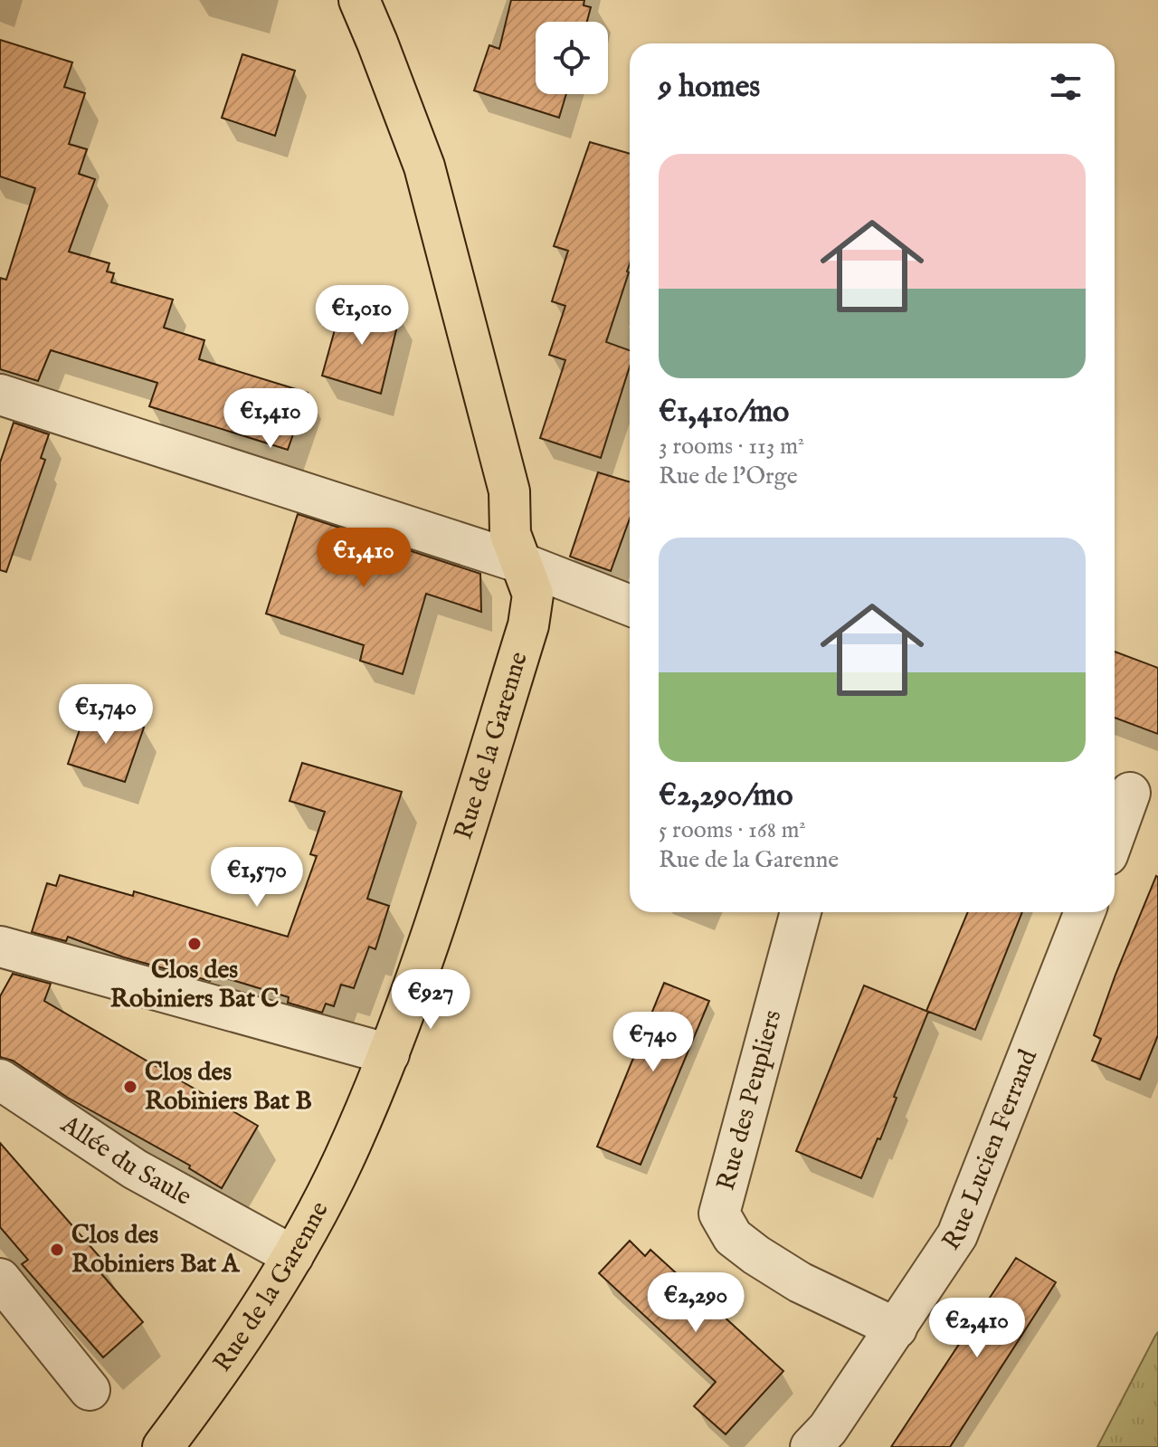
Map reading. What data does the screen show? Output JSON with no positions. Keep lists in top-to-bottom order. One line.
{"streets":{"main road":["Rue de la Garenne"],"street":["Rue des Peupliers","Rue Lucien Ferrand","Allée du Saule"]},"crossings":[["Rue de la Garenne","Allée du Saule"],["Rue des Peupliers","Rue Lucien Ferrand"]],"places":["Clos des Robiniers Bat C","Clos des Robiniers Bat B","Clos des Robiniers Bat A"],"page":{"heading":"9 homes","list":[{"name":"€1,410/mo","note":"3 rooms · 113 m² · Rue de l'Orge"},{"name":"€2,290/mo","note":"5 rooms · 168 m² · Rue de la Garenne"}],"price":["€1,010","€1,410","€1,410","€1,740","€1,570","€927","€740","€2,290","€2,410"]}}
